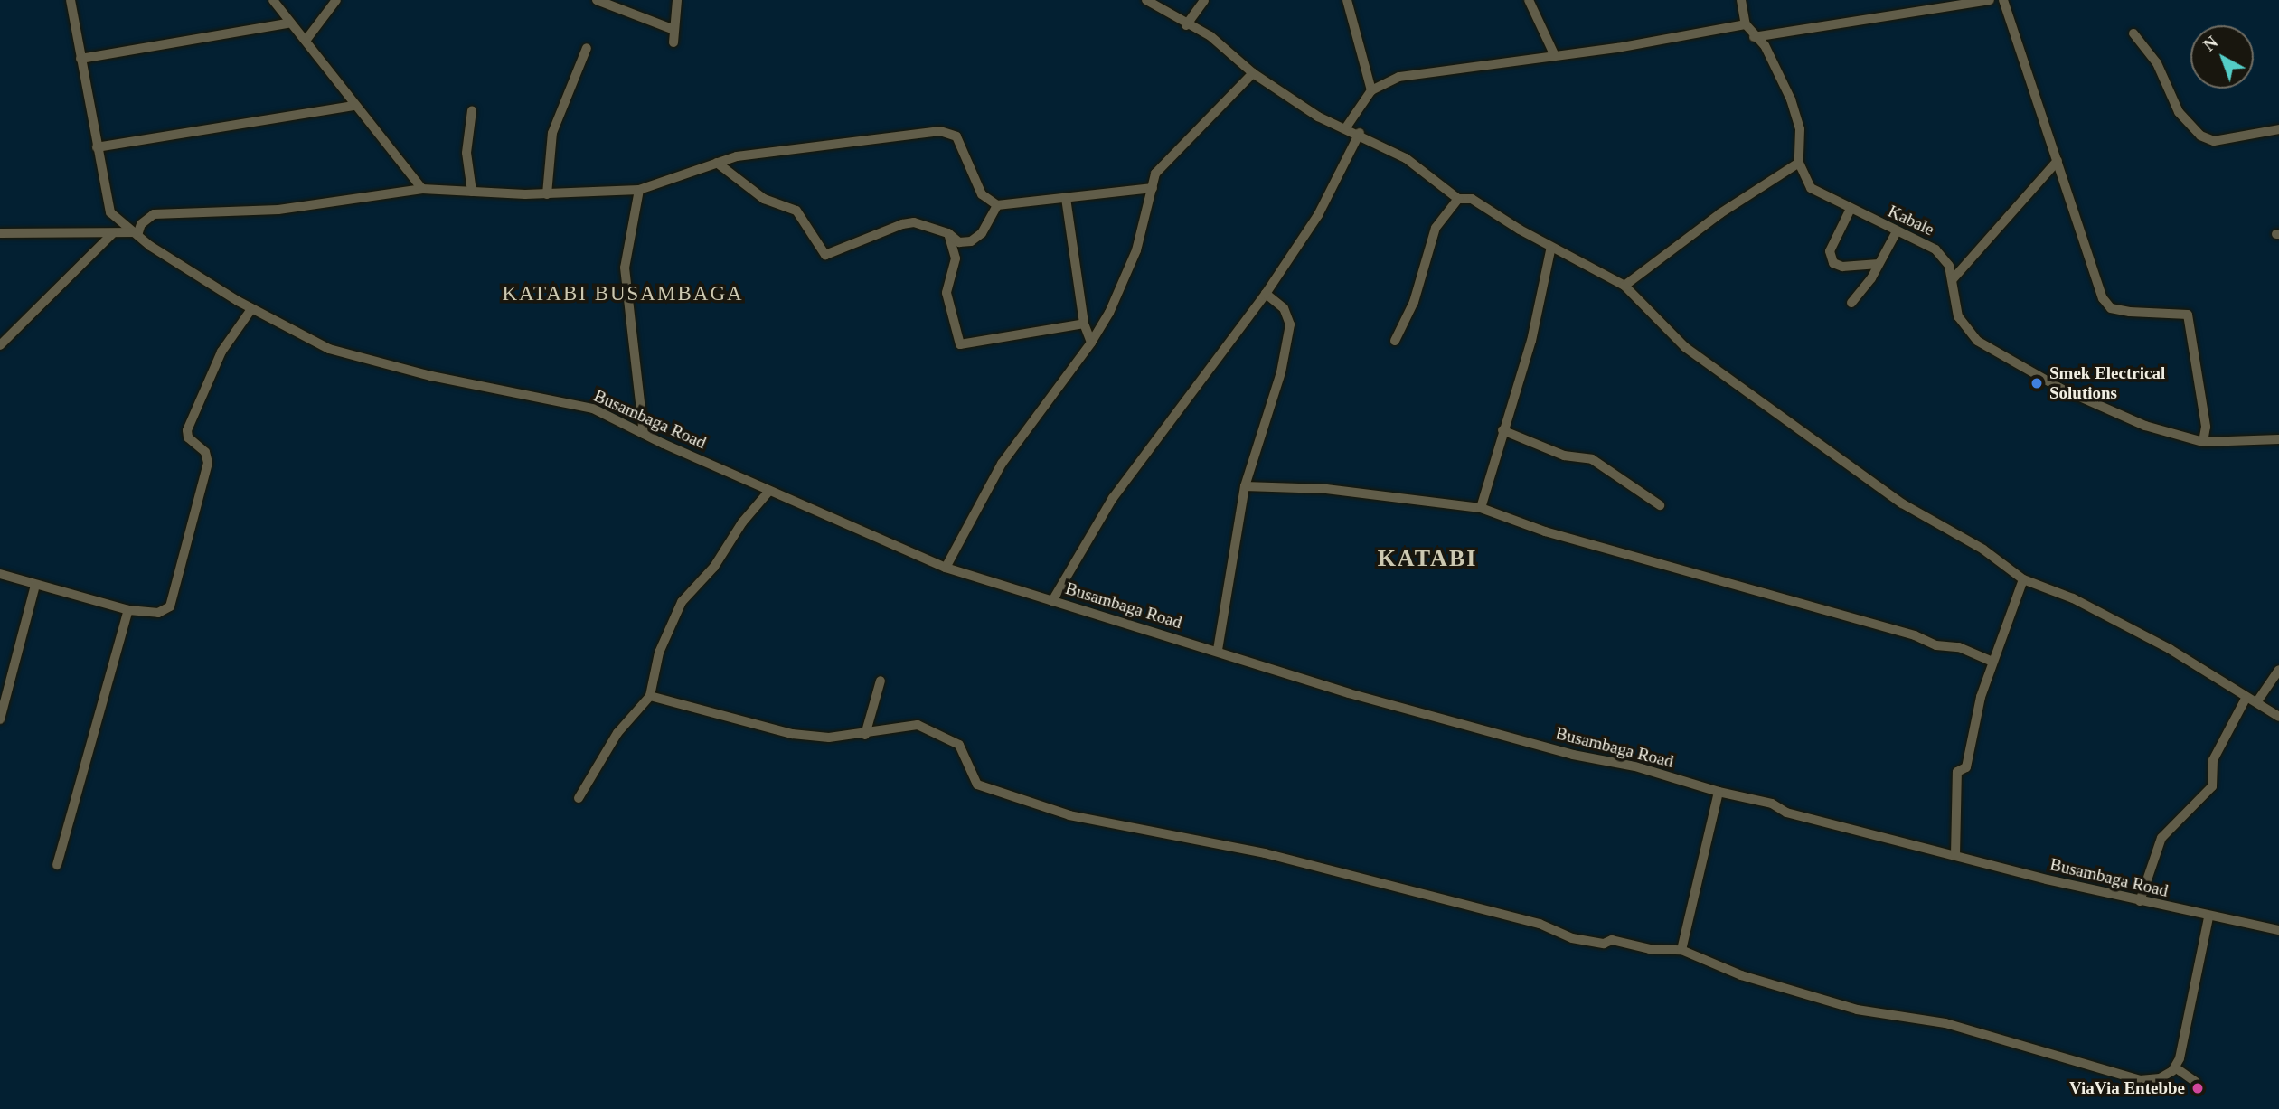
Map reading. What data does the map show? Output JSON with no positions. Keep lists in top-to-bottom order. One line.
{"streets":{"street":["Kabale","Busambaga Road"]},"districts":["KATABI BUSAMBAGA","KATABI"],"places":["Smek Electrical Solutions","ViaVia Entebbe"],"north":"top left"}
